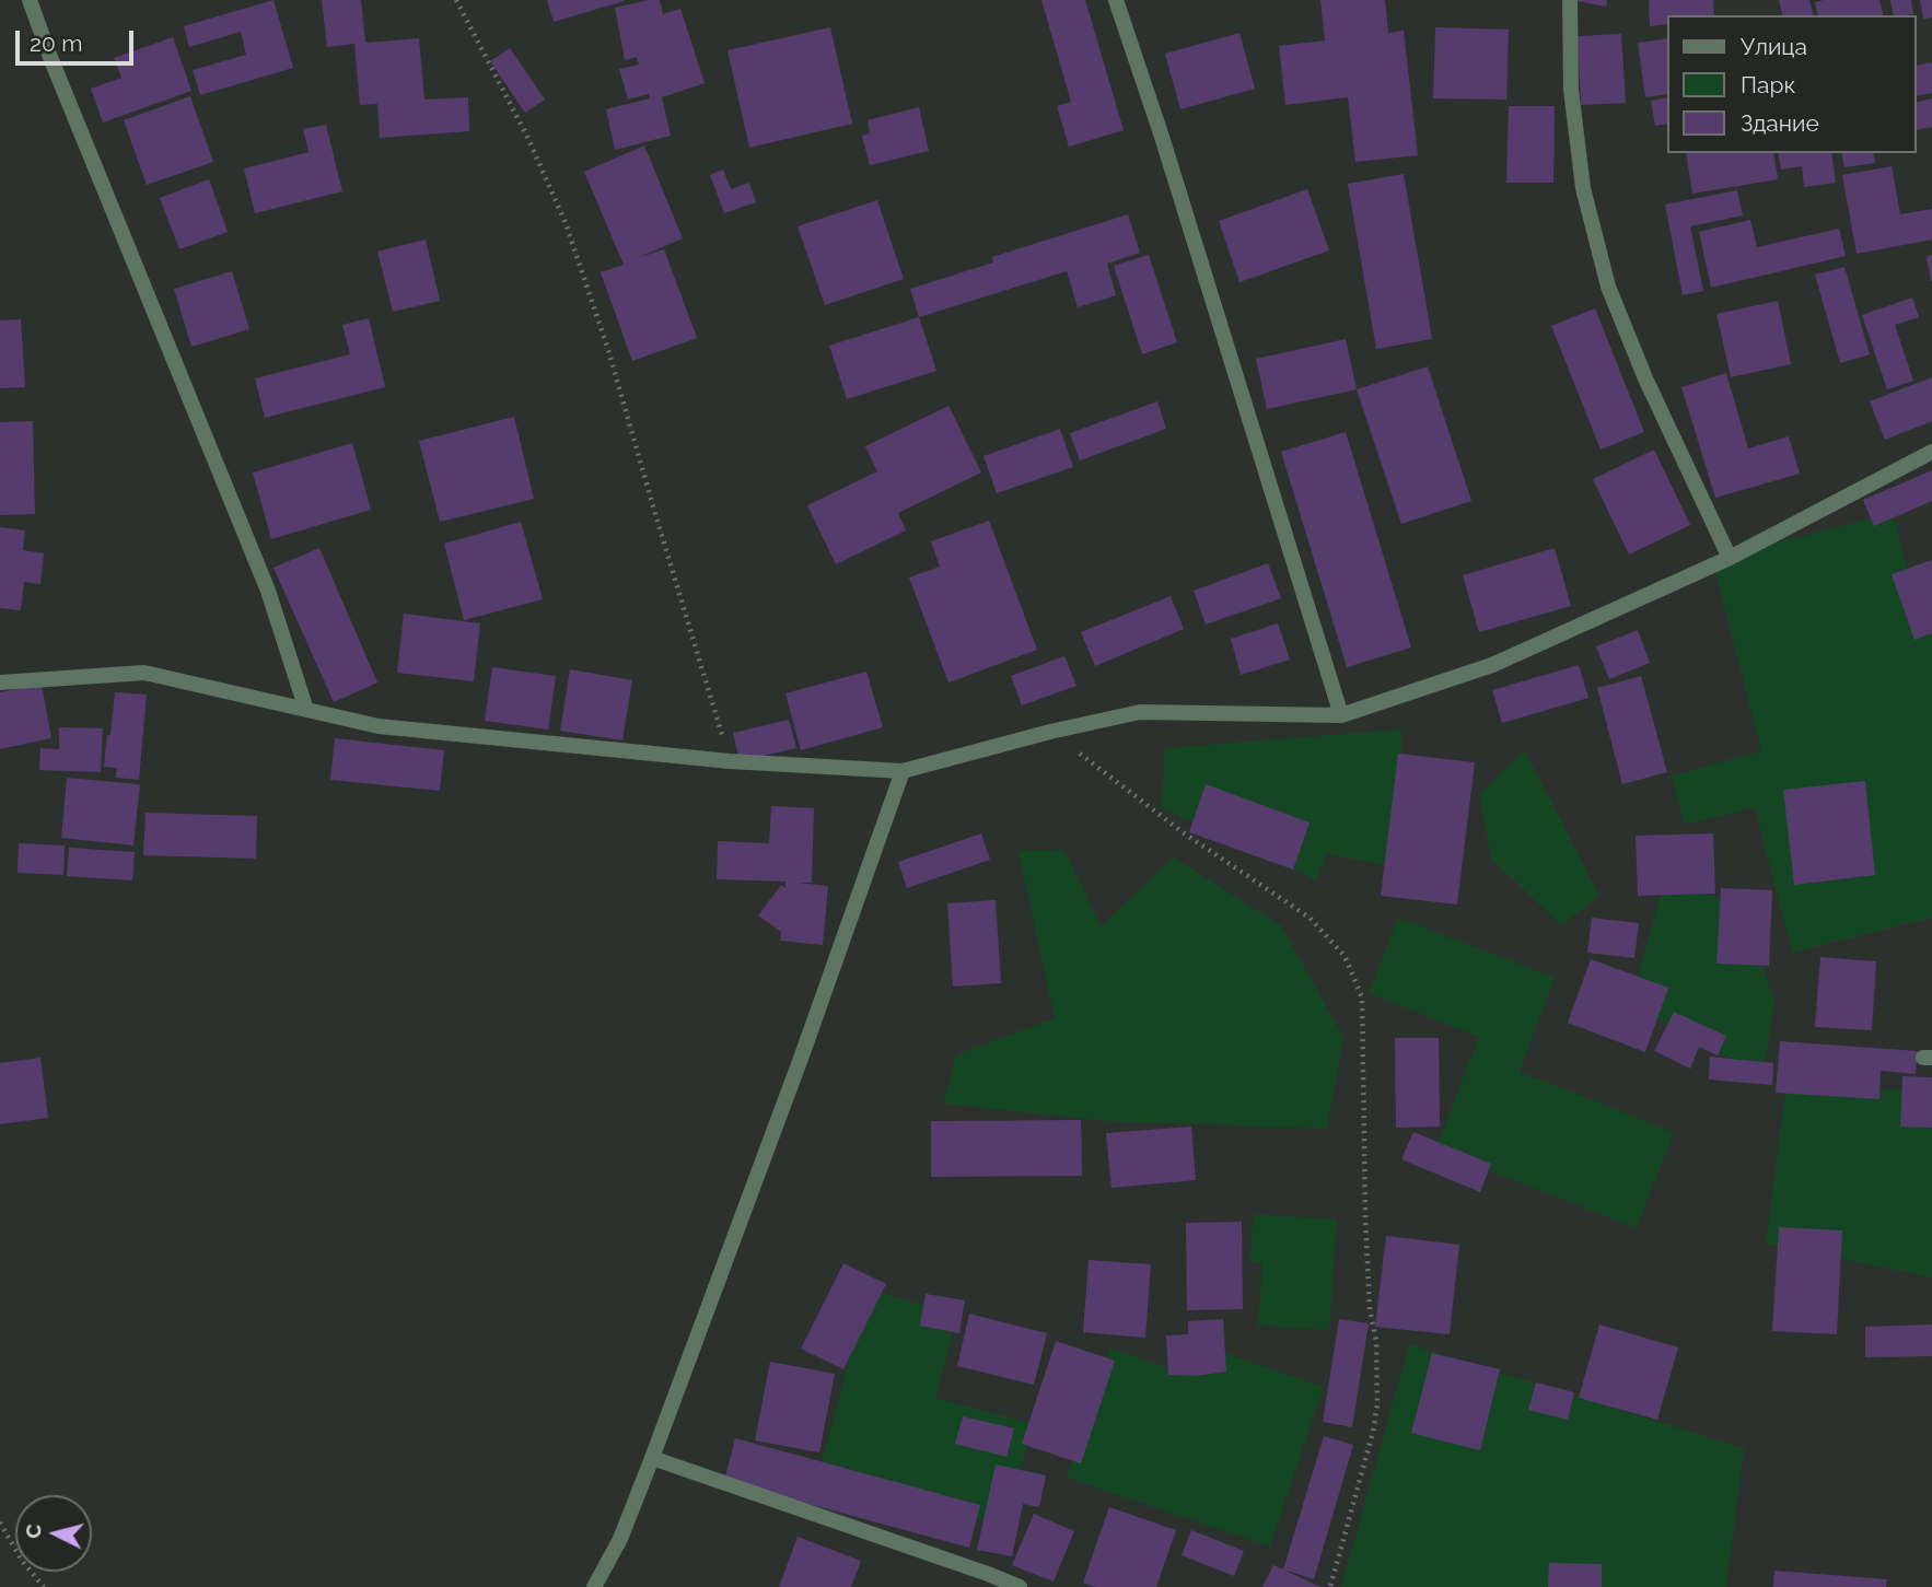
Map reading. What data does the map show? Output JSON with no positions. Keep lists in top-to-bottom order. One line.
{"legend":["Улица","Парк","Здание"],"scale_bar":"20 m","north":"left"}
